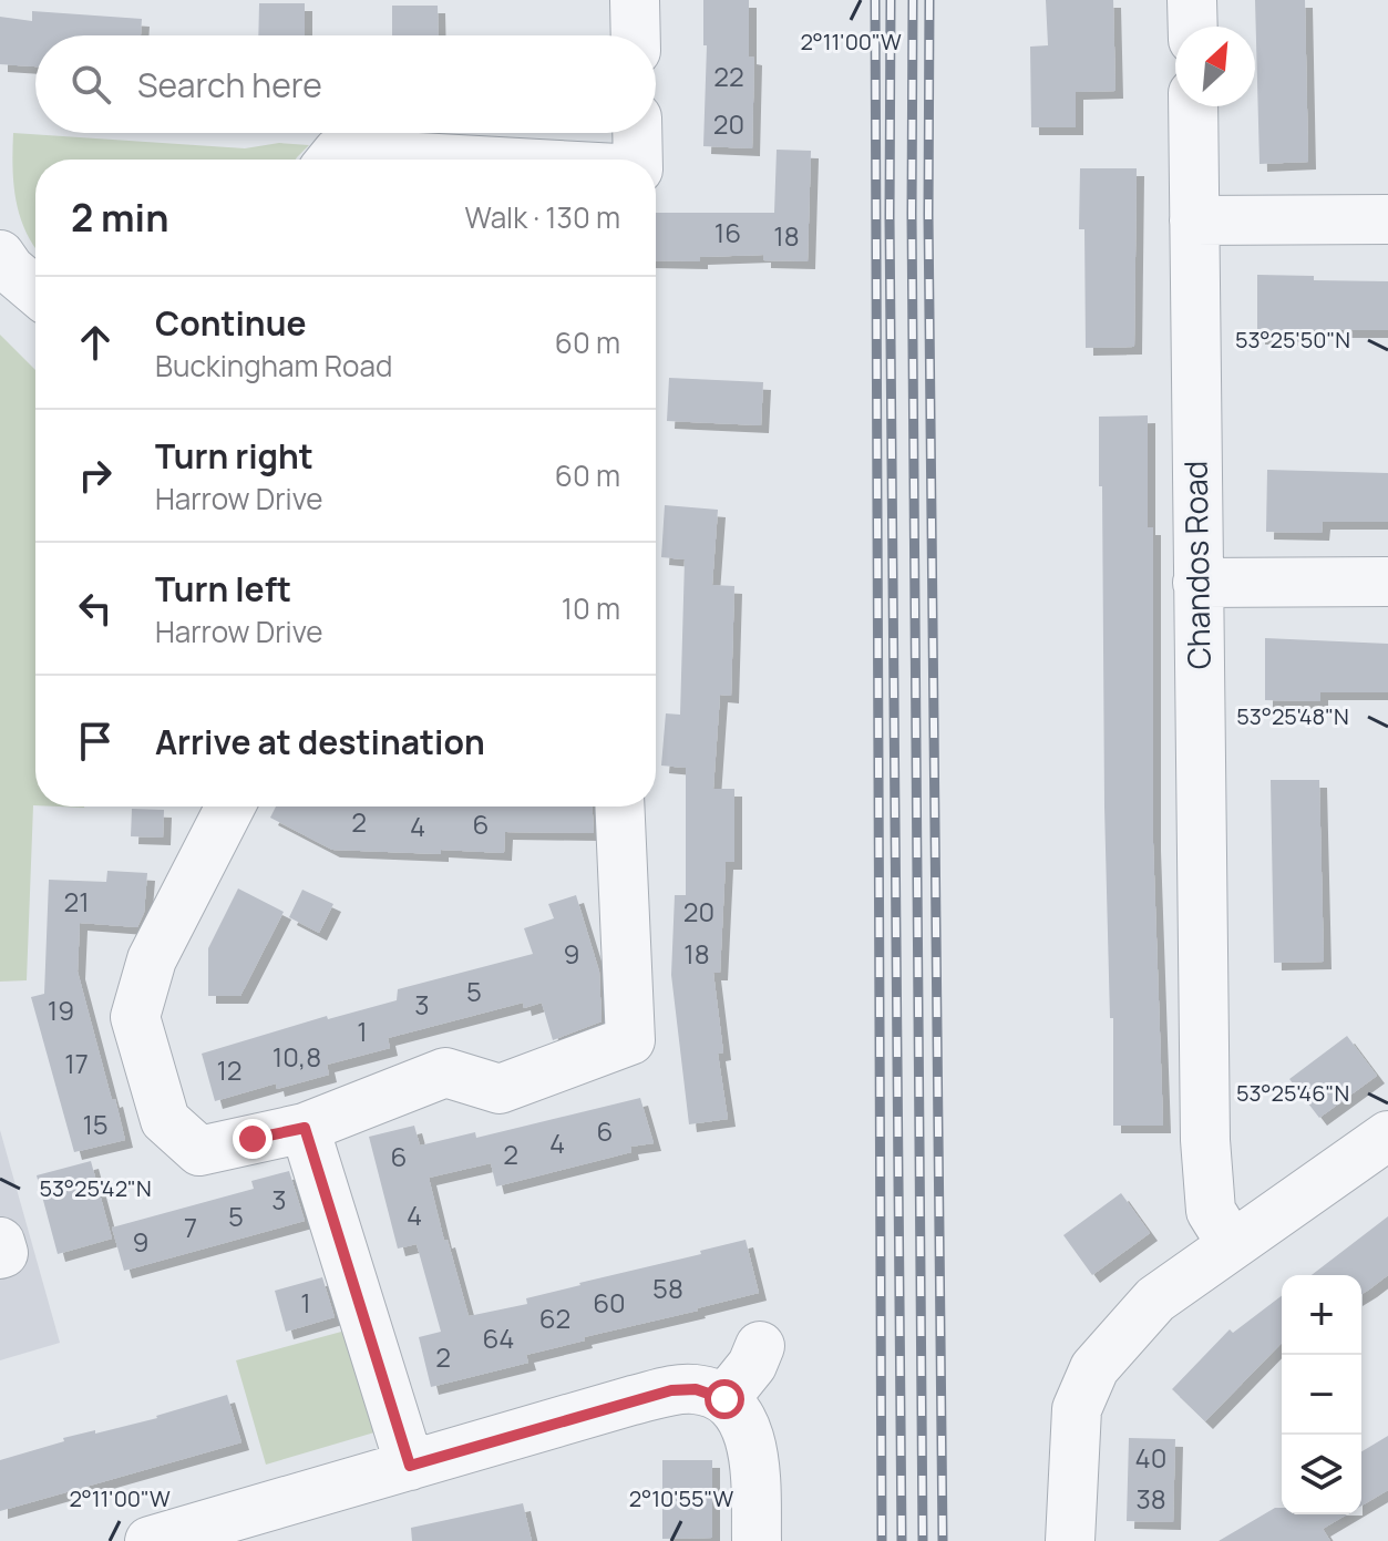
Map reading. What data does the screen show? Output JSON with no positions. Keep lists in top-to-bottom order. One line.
{"streets":{"street":["Chandos Road"]},"house_numbers":["22","20","16","18","2","6","4","21","20","9","18","5","3","19","1","10,8","17","12","15","6","4","2","6","3","4","5","7","9","58","1","60","62","64","2","40","38"],"north":"top right","page":{"search":"Search here","heading":["2 min","Walk · 130 m"],"list":[["Continue","Buckingham Road","60 m"],["Turn right","Harrow Drive","60 m"],["Turn left","Harrow Drive","10 m"],"Arrive at destination"],"map_buttons":["+","−"]},"coordinates":["2°11'00\"W","53°25'50\"N","53°25'48\"N","53°25'46\"N","53°25'42\"N","2°10'55\"W"]}
